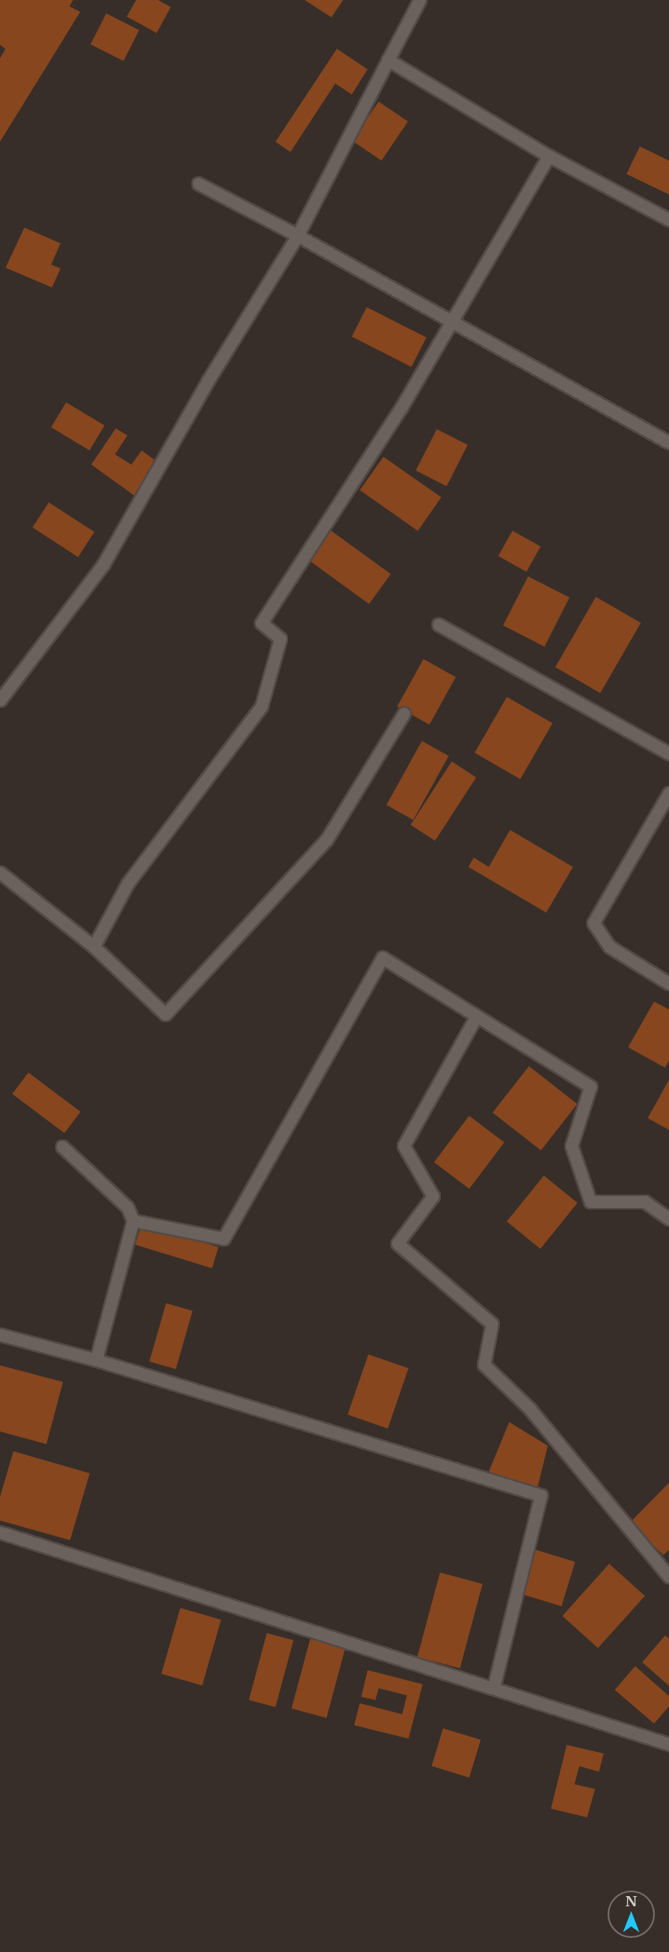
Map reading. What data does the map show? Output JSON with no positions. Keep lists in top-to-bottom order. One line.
{"north":"top"}
